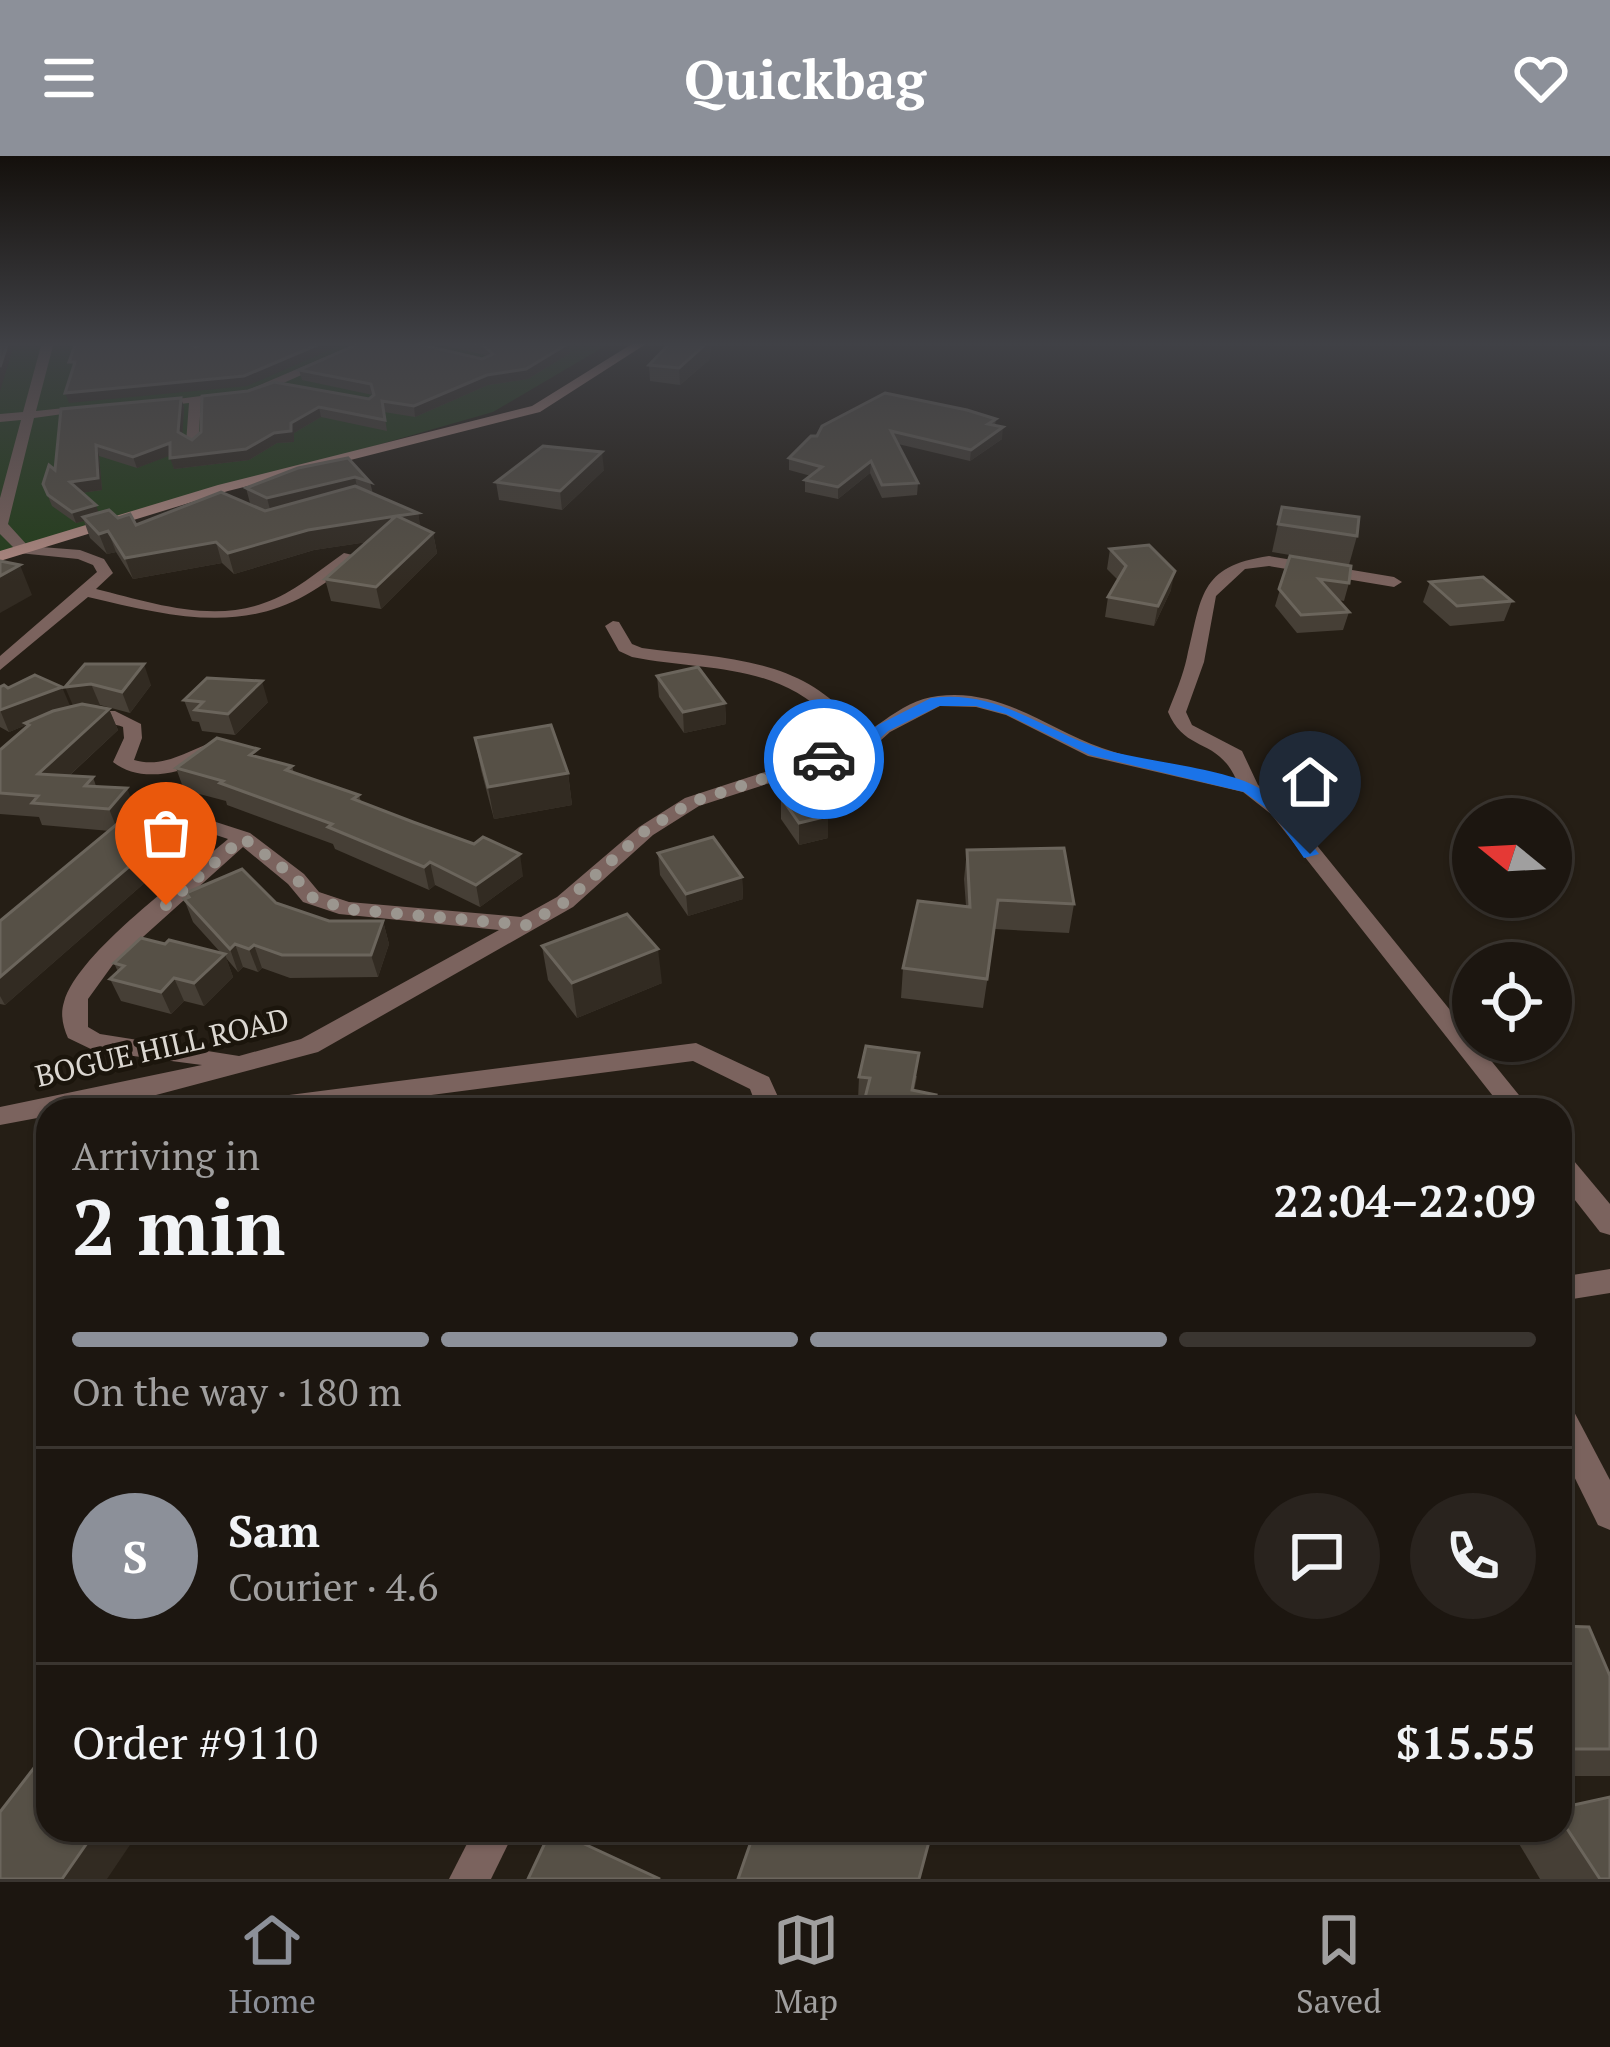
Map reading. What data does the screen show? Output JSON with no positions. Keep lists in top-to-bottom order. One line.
{"streets":{"street":["BOGUE HILL ROAD"]},"north":"left","page":{"header":"Quickbag","heading":["2 min","Arriving in","22:04–22:09"],"panel":["Sam","Courier · 4.6","Order #9110","$15.55"],"bar":"On the way · 180 m","round":"S","tabs":["Home","Map","Saved"]}}
